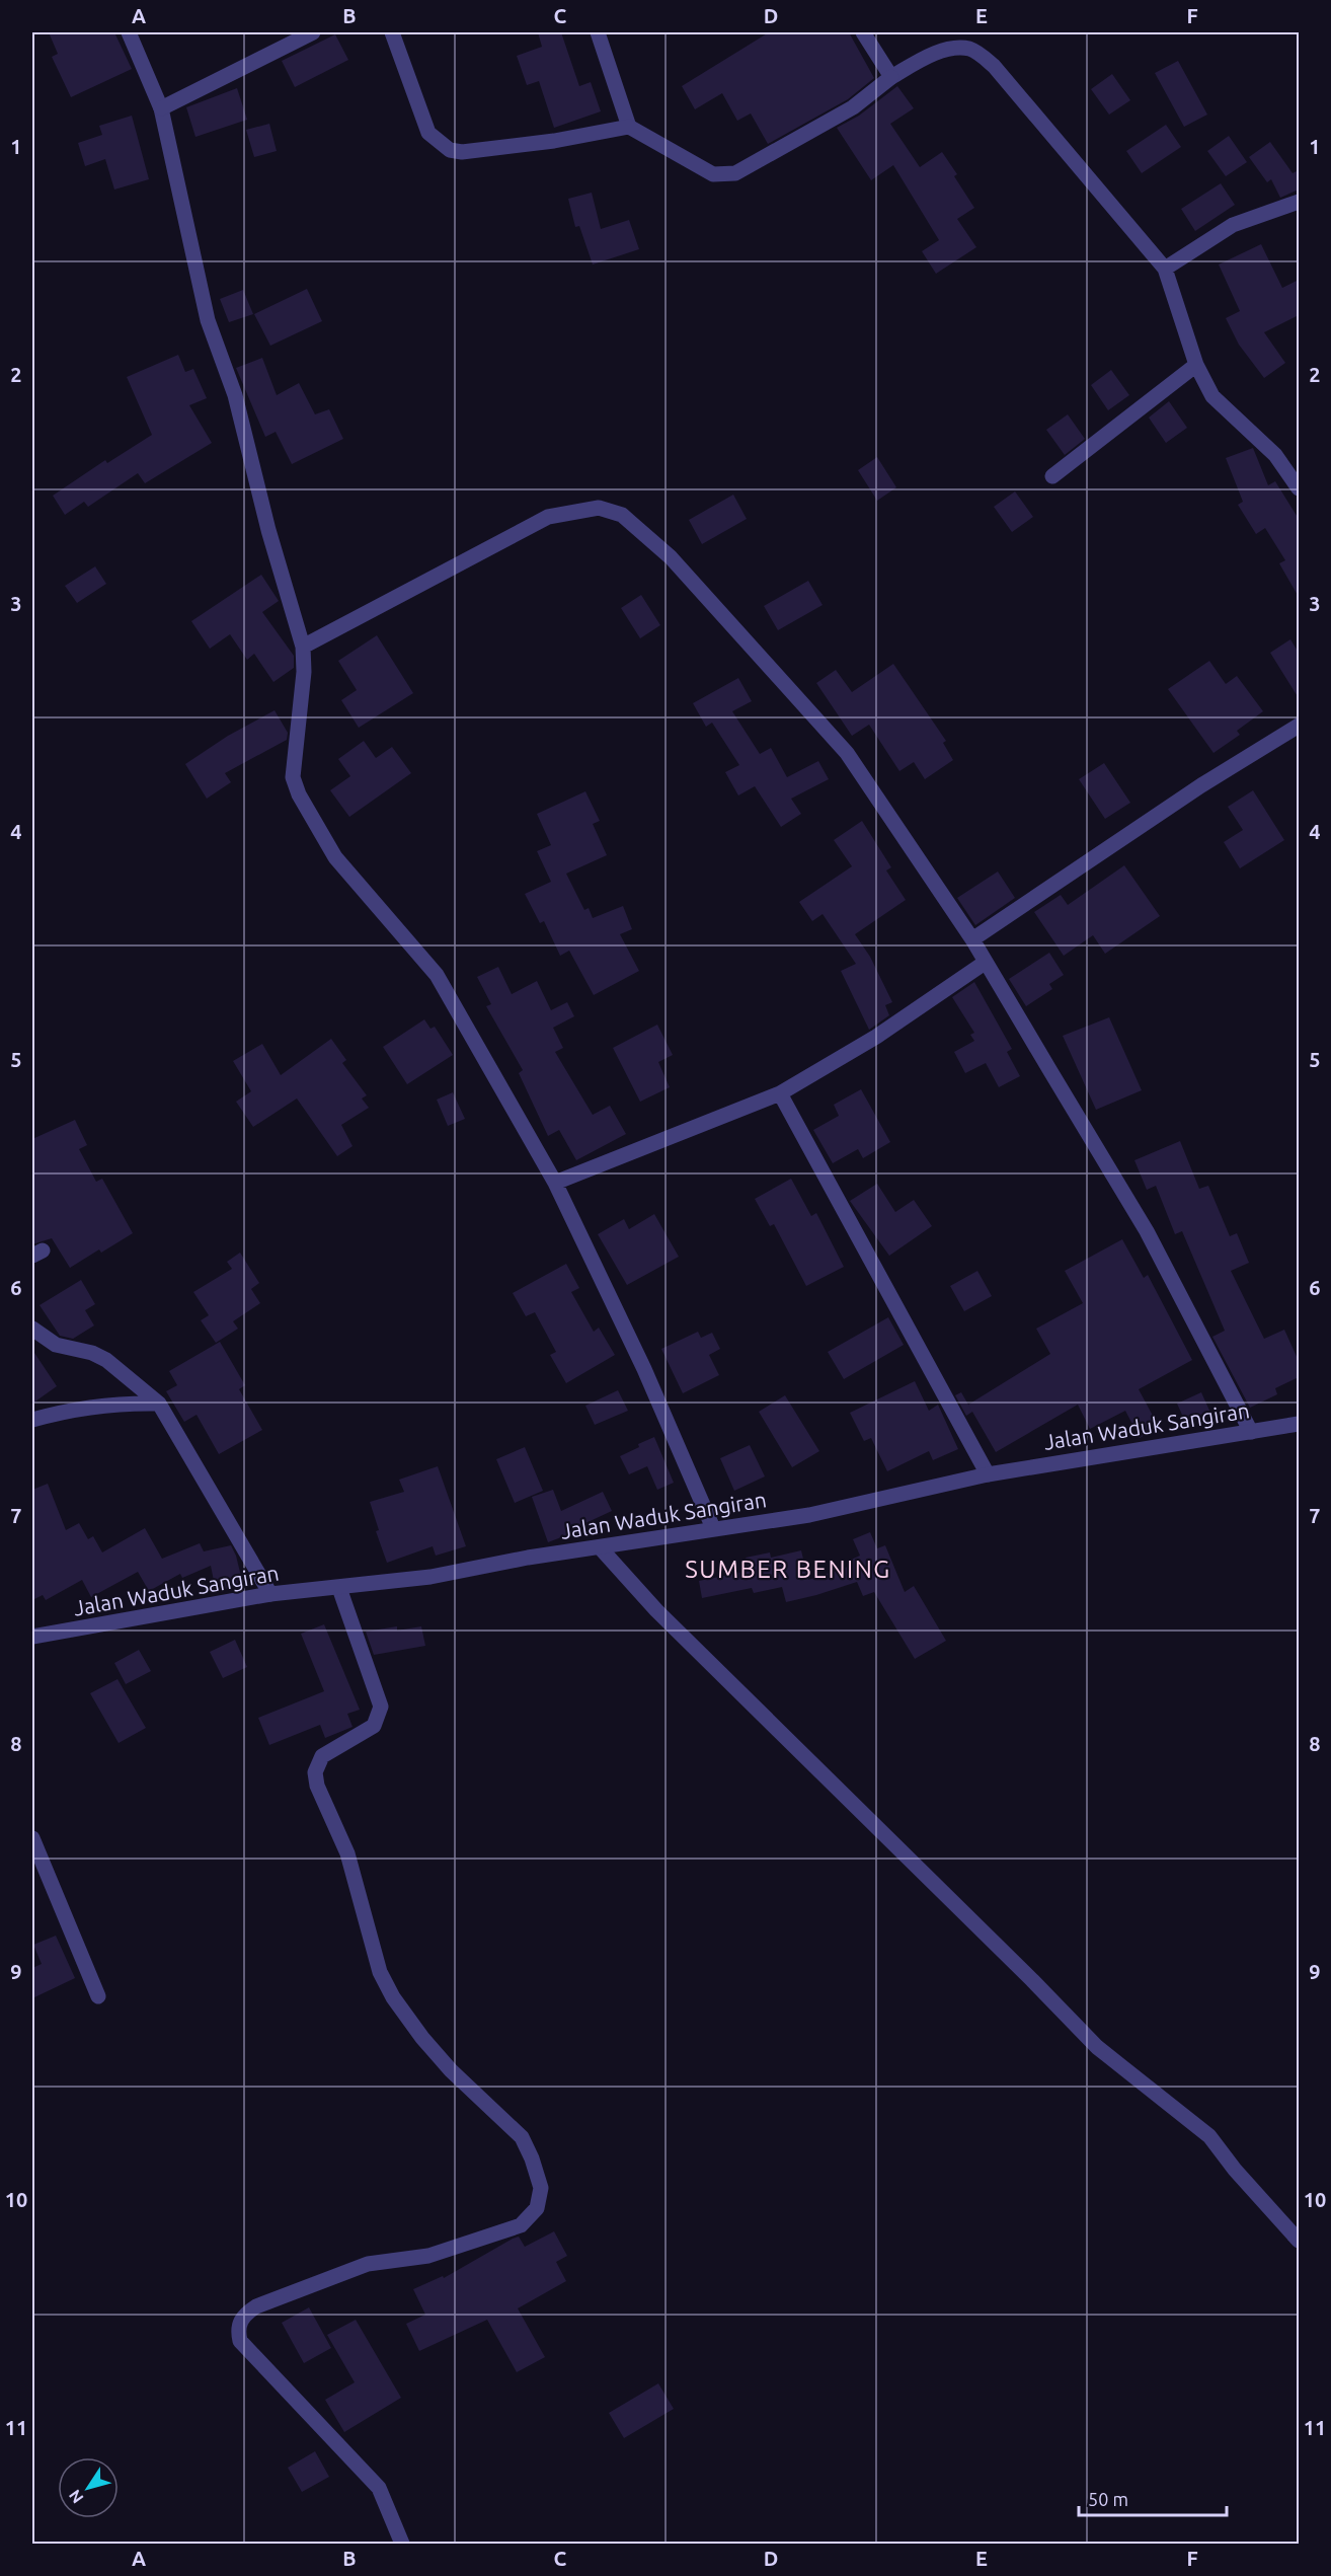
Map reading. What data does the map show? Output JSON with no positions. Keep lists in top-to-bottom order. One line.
{"streets":{"street":["Jalan Waduk Sangiran"]},"districts":["SUMBER BENING"],"scale_bar":"50 m","north":"bottom left","grid":{"columns":["A","B","C","D","E","F"],"rows":["1","2","3","4","5","6","7","8","9","10","11"]}}
